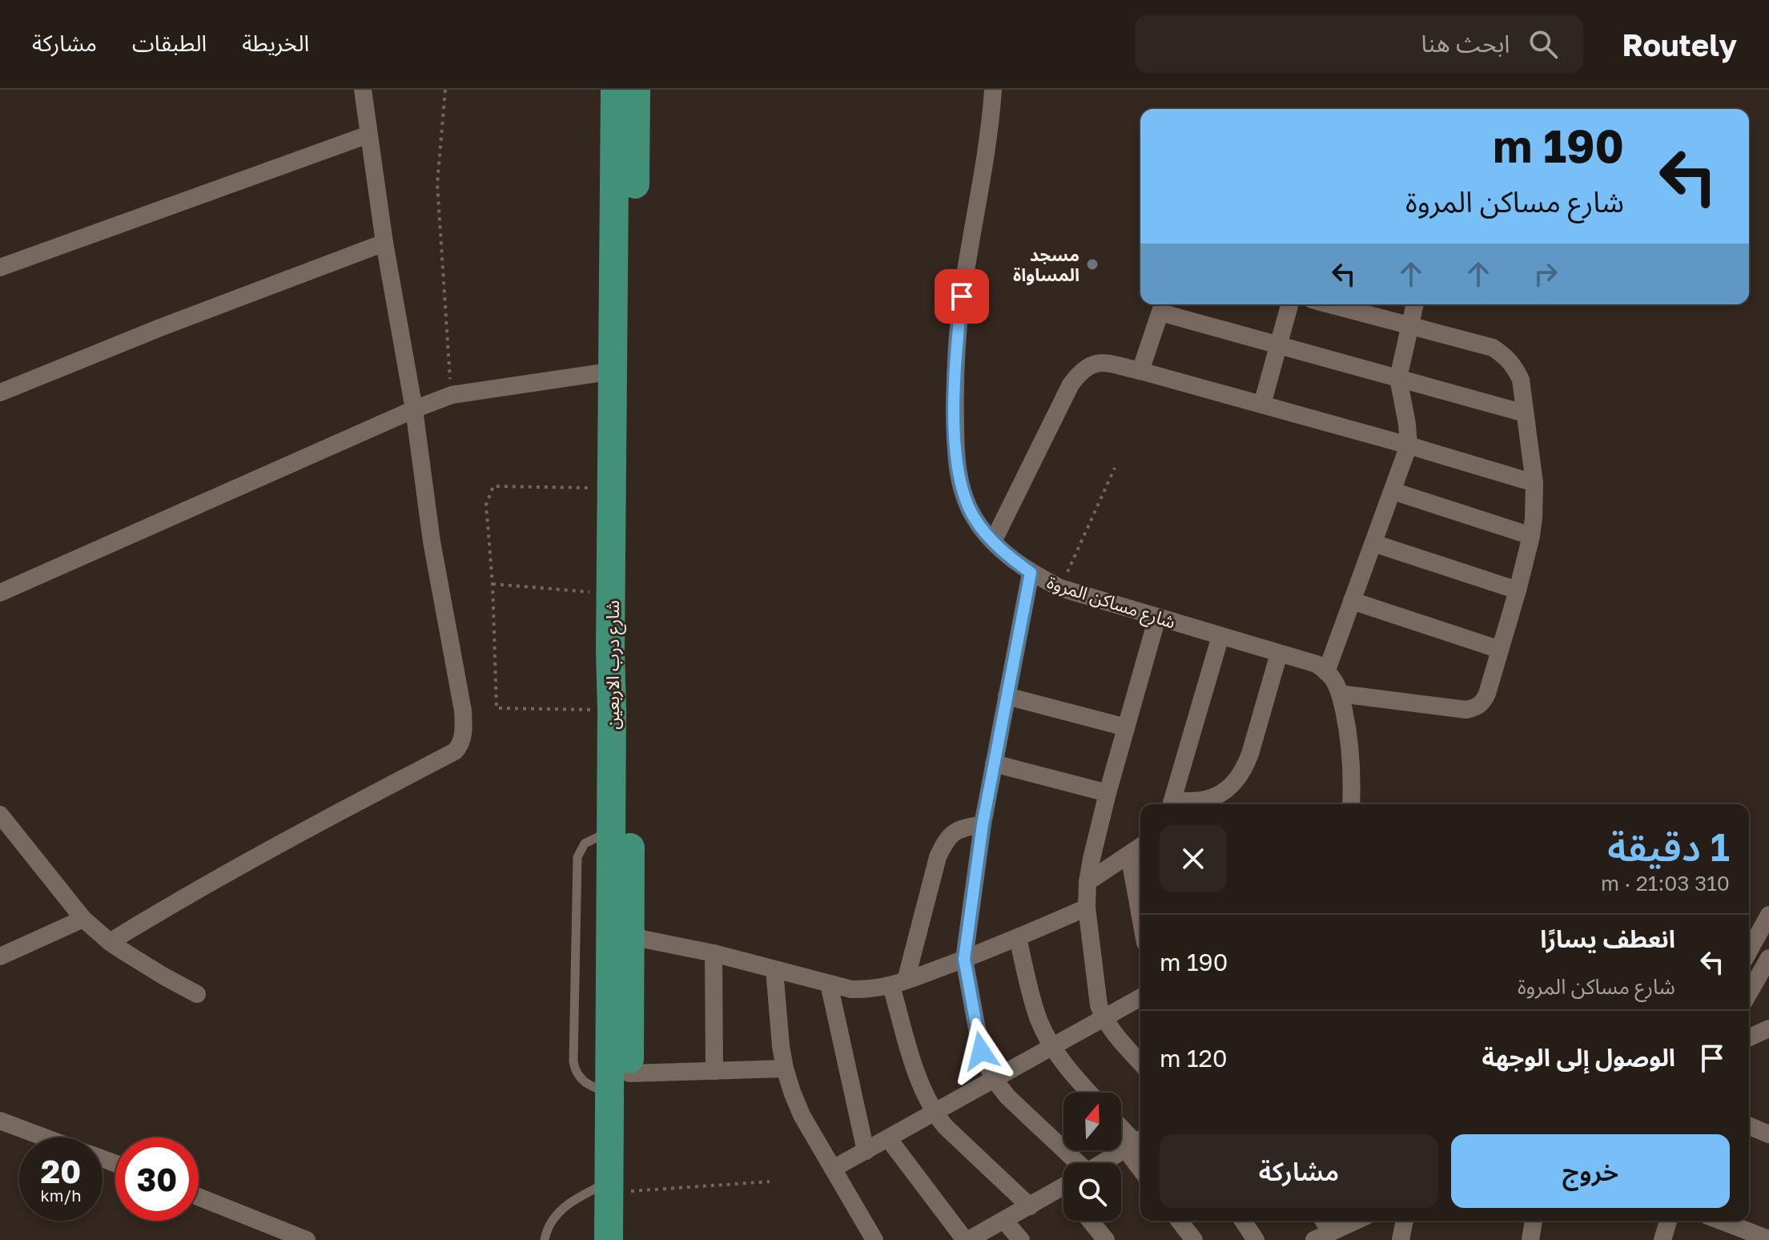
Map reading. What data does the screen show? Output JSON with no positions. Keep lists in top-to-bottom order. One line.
{"streets":{"highway":["شارع درب الاربعين"],"street":["شارع مساكن المروة"]},"places":["مسجد المساواة"],"north":"top","page":{"header":"Routely","search":"ابحث هنا","nav":["الخريطة","الطبقات","مشاركة"],"turn":["190 m","شارع مساكن المروة"],"heading":["1 دقيقة","310 m · 21:03"],"list":[{"name":"انعطف يسارًا","note":"شارع مساكن المروة","value":"190 m"},{"name":"الوصول إلى الوجهة","value":"120 m"}],"buttons":["خروج","مشاركة"],"speed":"20 km/h","limit":"30"}}
